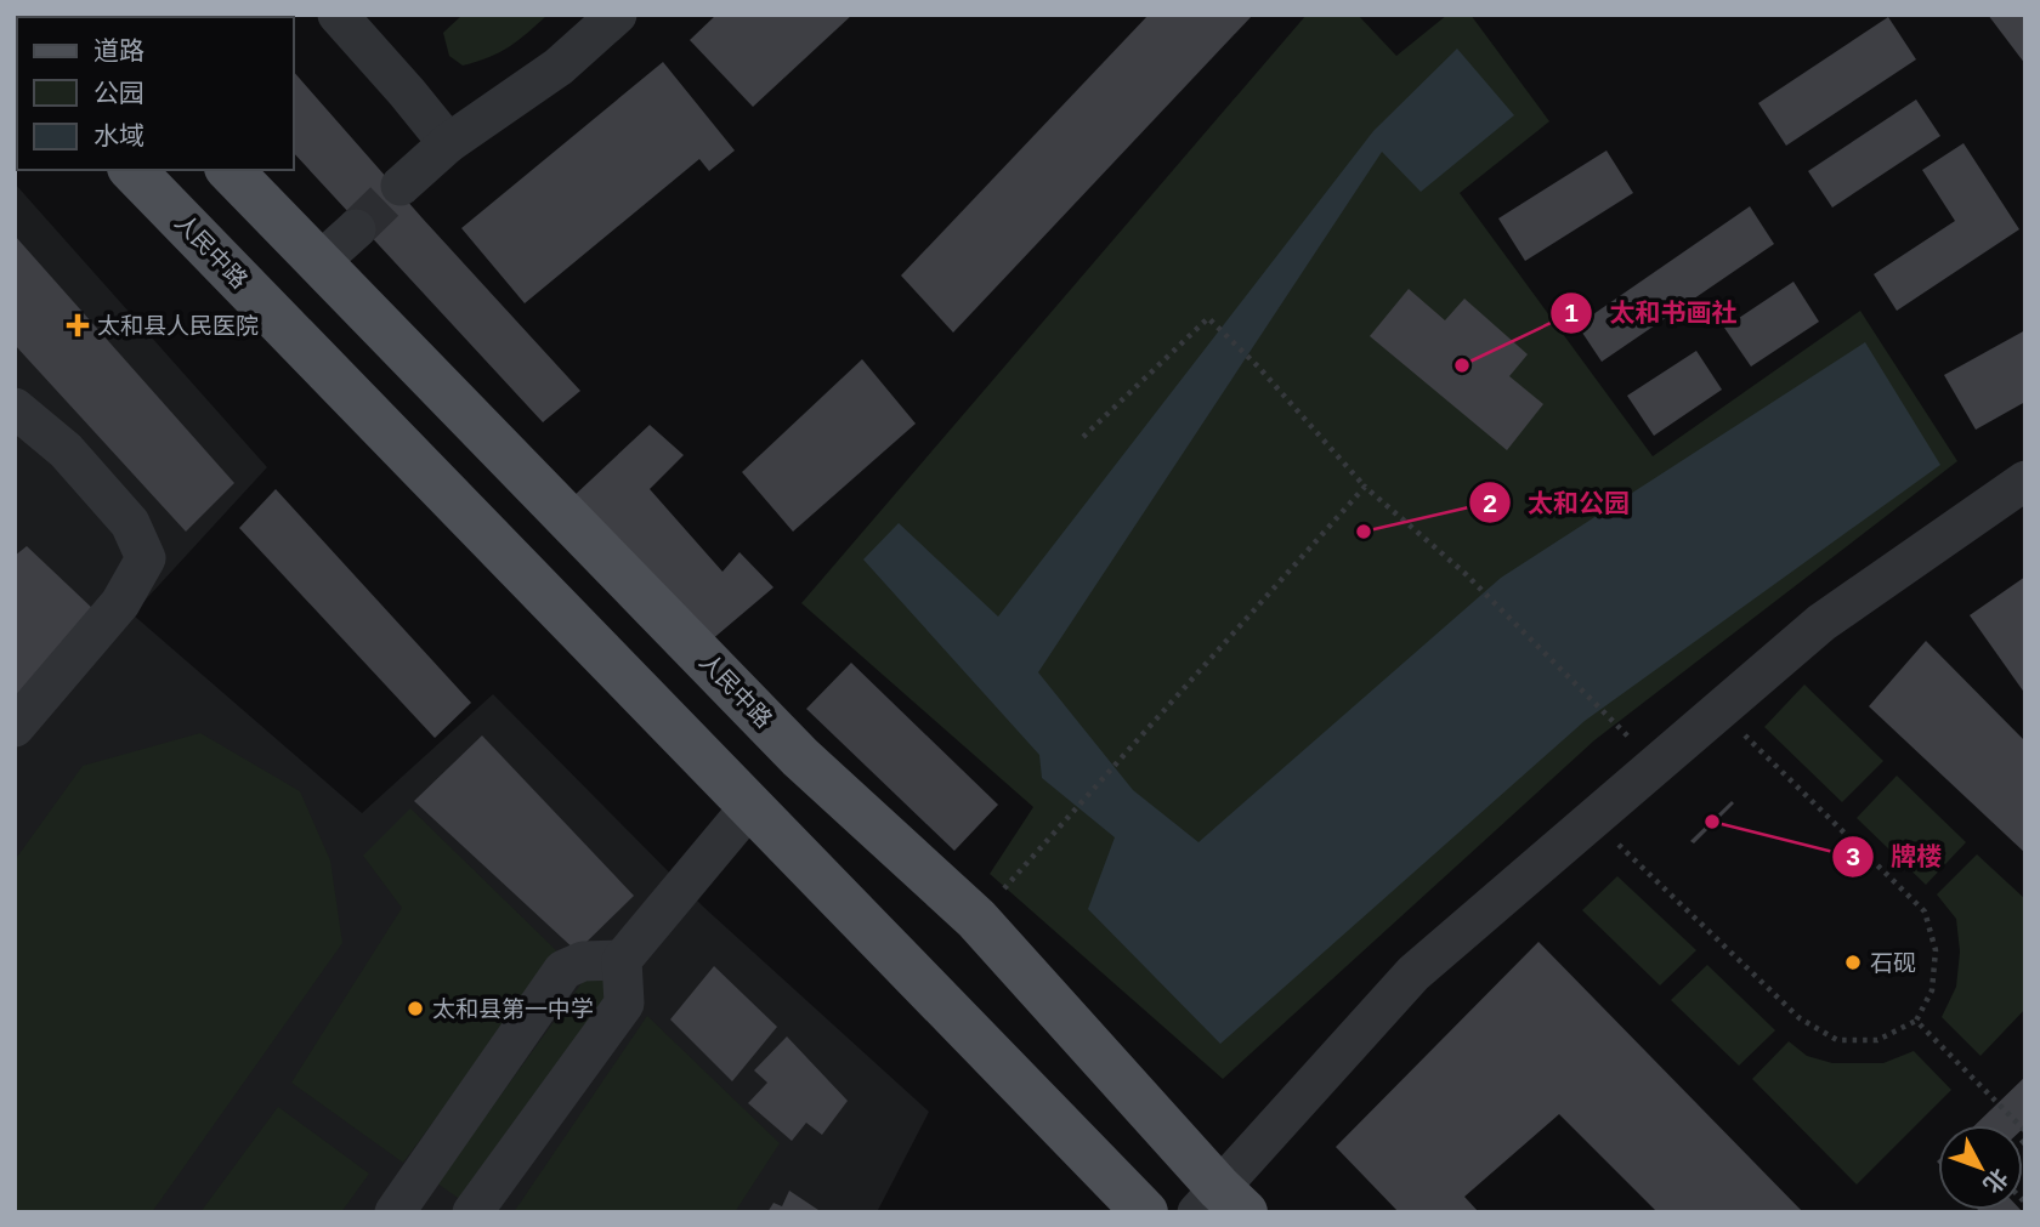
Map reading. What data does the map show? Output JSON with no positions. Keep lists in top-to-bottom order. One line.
{"streets":{"main road":["人民中路"]},"places":{"health":["太和县人民医院"],"other":["太和书画社","太和公园","牌楼","石砚","太和县第一中学"]},"legend":["道路","公园","水域"],"north":"bottom right"}
